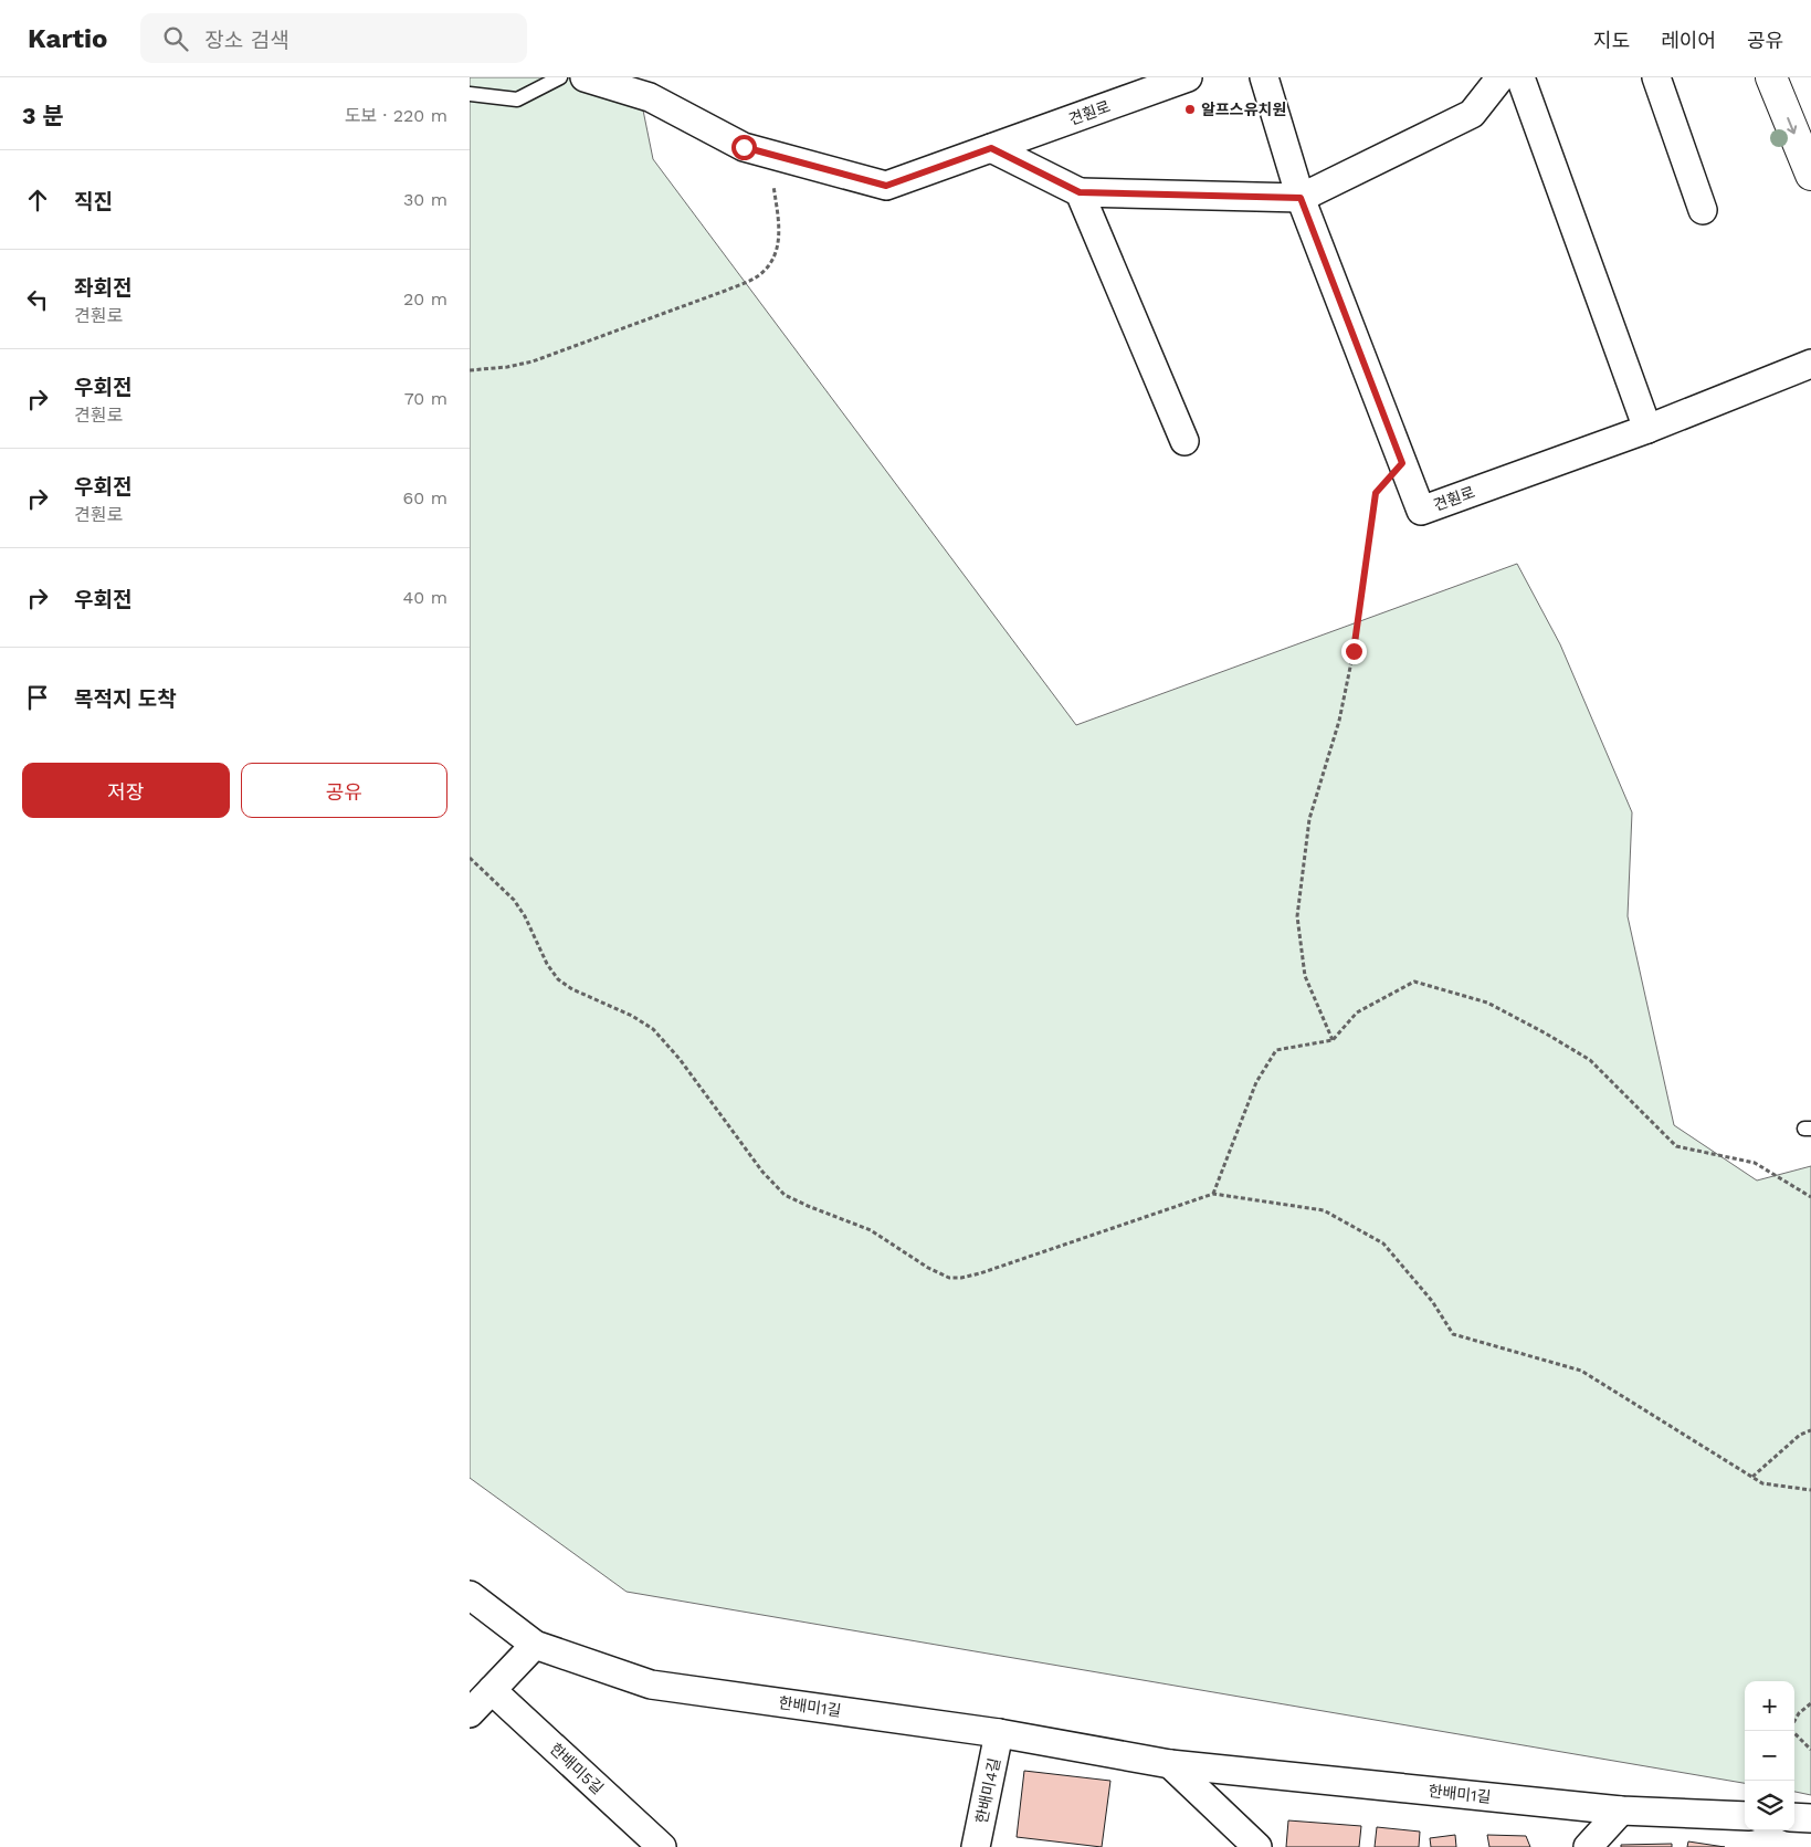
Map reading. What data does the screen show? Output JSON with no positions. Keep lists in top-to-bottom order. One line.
{"streets":{"street":["견훤로","한배미1길","한배미5길","한배미4길"]},"crossings":[["한배미1길","한배미4길"]],"places":["알프스유치원"],"page":{"header":"Kartio","search":"장소 검색","nav":["지도","레이어","공유"],"heading":["3 분","도보 · 220 m"],"list":[["직진","30 m"],["좌회전","견훤로","20 m"],["우회전","견훤로","70 m"],["우회전","견훤로","60 m"],["우회전","40 m"],"목적지 도착"],"buttons":["저장","공유"],"map_buttons":["+","−"]}}
